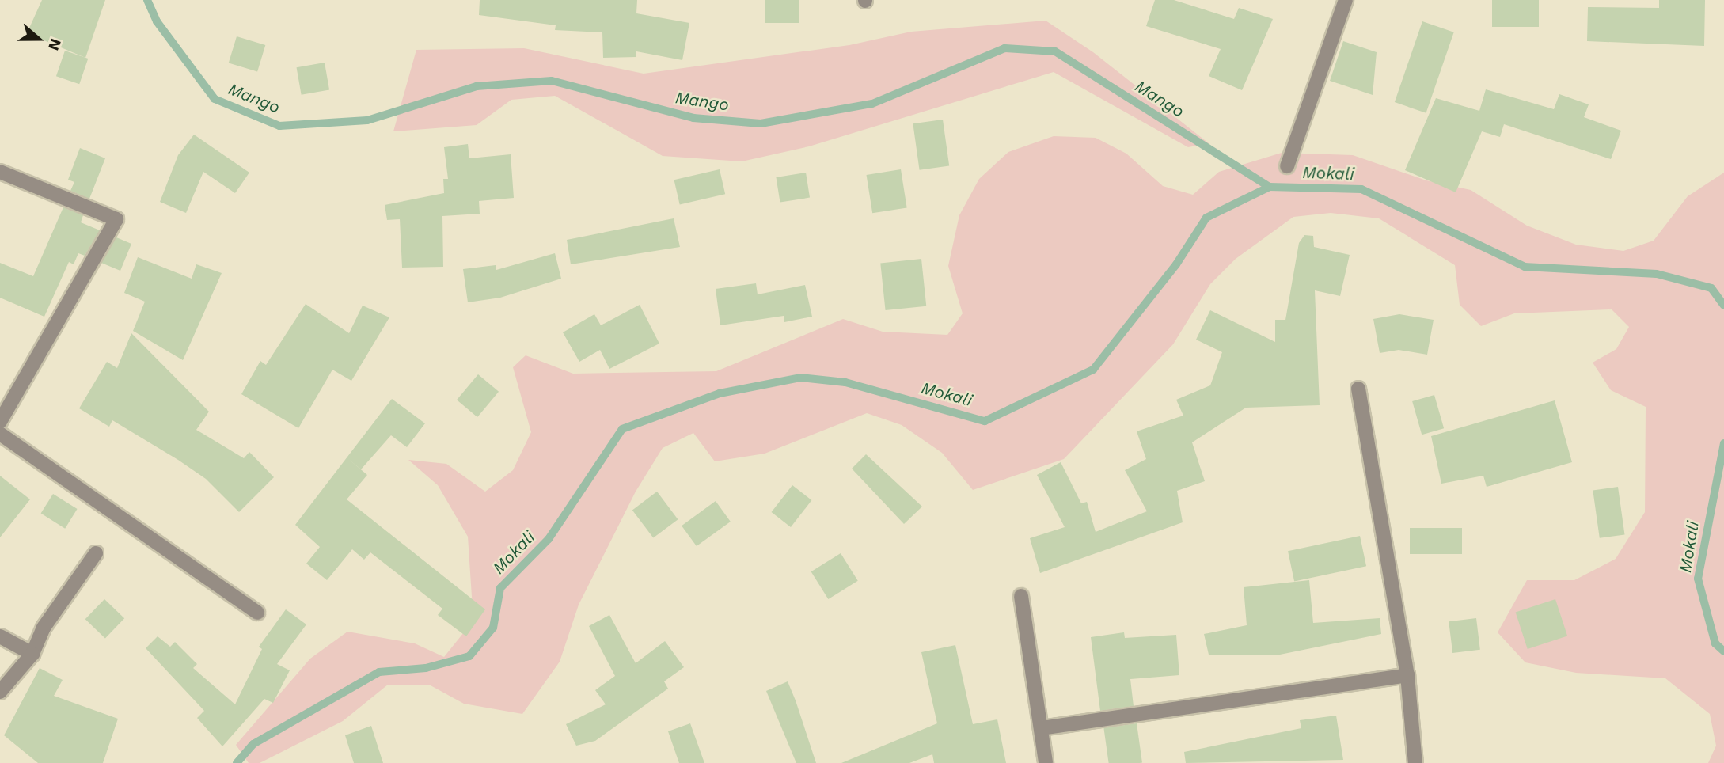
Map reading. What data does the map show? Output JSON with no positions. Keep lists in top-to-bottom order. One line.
{"water":["Mango","Mokali"],"north":"right"}
